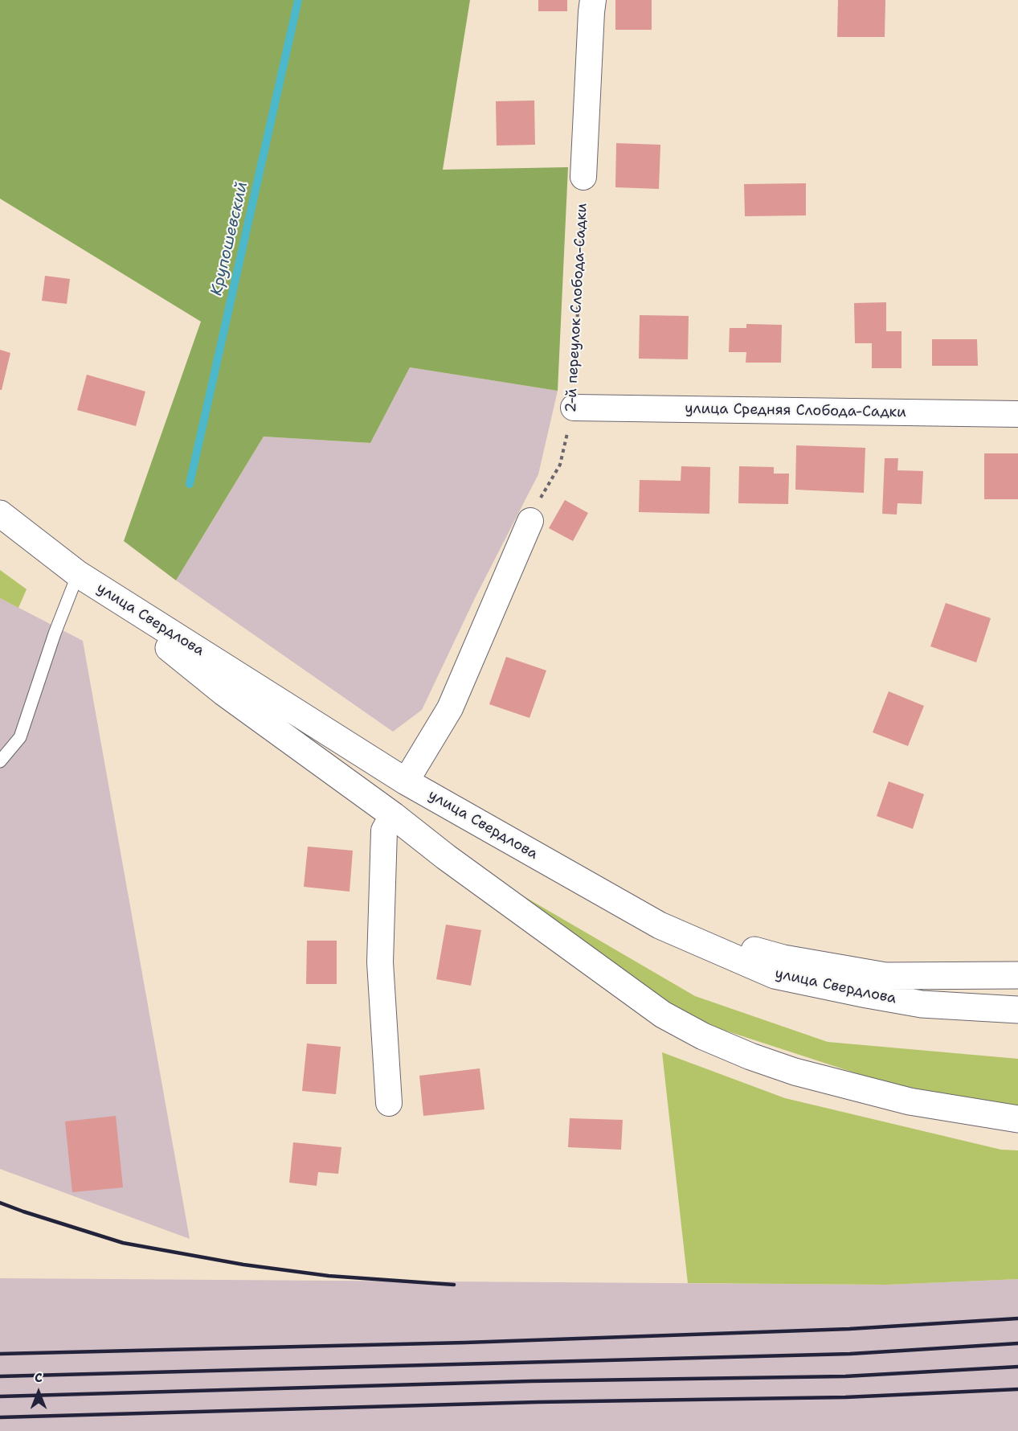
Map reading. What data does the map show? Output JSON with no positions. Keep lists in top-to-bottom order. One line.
{"streets":{"main road":["улица Свердлова"],"street":["улица Средняя Слобода-Садки"],"path":["2-й переулок Слобода-Садки"]},"crossings":[["2-й переулок Слобода-Садки","улица Средняя Слобода-Садки"]],"water":["Крупошевский"],"north":"top"}
